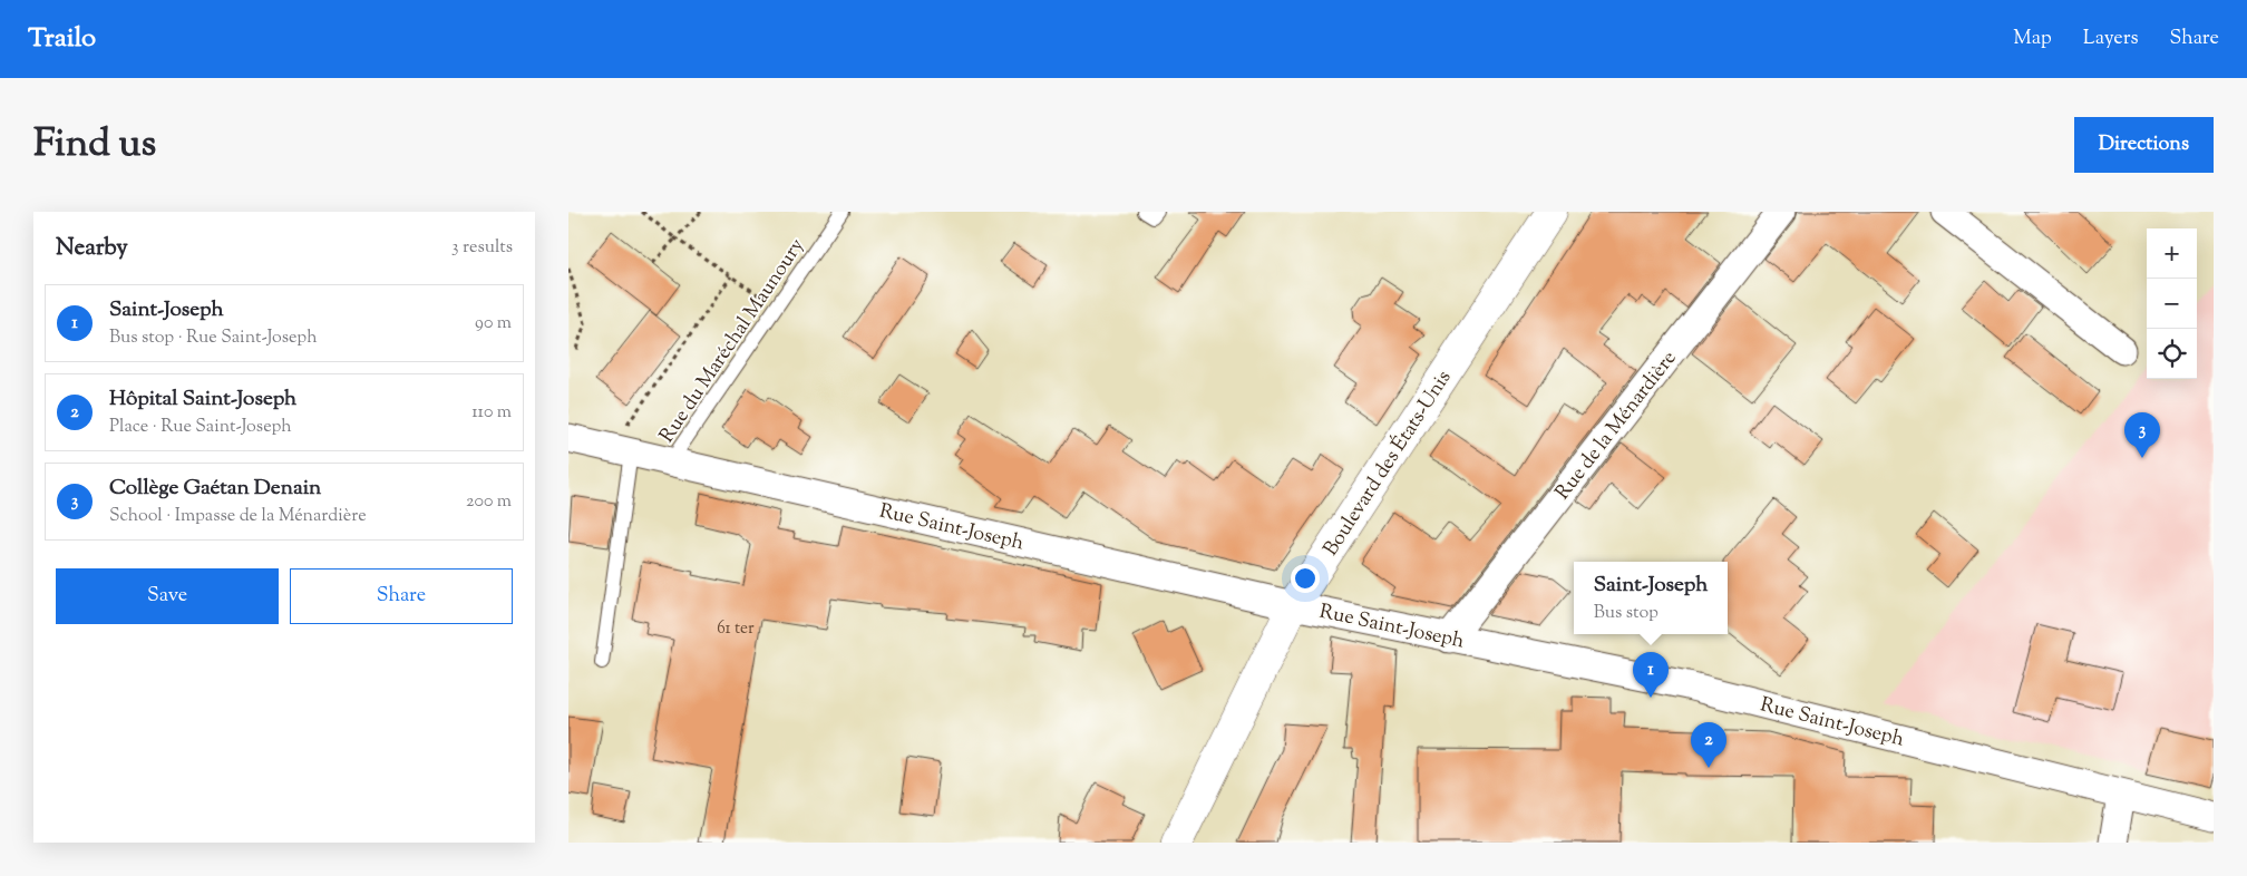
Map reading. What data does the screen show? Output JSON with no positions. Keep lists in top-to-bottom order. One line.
{"streets":{"street":["Rue de la Ménardière","Boulevard des États-Unis","Rue Saint-Joseph"],"lane":["Rue du Maréchal Maunoury"]},"crossings":[["Rue du Maréchal Maunoury","Rue Saint-Joseph"],["Rue de la Ménardière","Rue Saint-Joseph"],["Boulevard des États-Unis","Rue Saint-Joseph"]],"house_numbers":["61 ter"],"page":{"header":"Trailo","nav":["Map","Layers","Share"],"title":"Find us","buttons":["Directions",["Save","Share"]],"heading":["Nearby","3 results"],"map_buttons":["+","−"],"list":[{"mark":"1","name":"Saint-Joseph","note":"Bus stop · Rue Saint-Joseph","value":"90 m"},{"mark":"2","name":"Hôpital Saint-Joseph","note":"Place · Rue Saint-Joseph","value":"110 m"},{"mark":"3","name":"Collège Gaétan Denain","note":"School · Impasse de la Ménardière","value":"200 m"}],"pins":["3","1","2"],"popup":["Saint-Joseph","Bus stop"]}}
